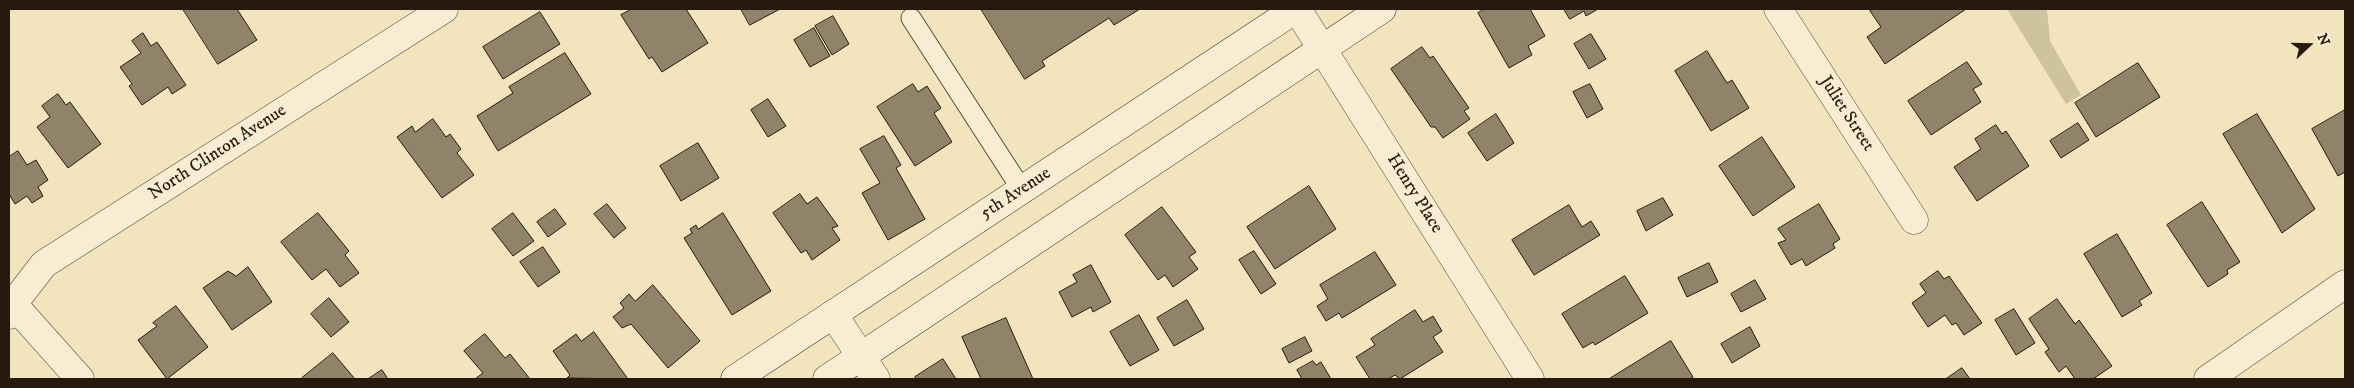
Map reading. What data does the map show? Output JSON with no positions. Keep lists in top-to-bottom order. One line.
{"streets":{"street":["Juliet Street","North Clinton Avenue","5th Avenue","Henry Place"]},"crossings":[["5th Avenue","Henry Place"]],"north":"right"}
